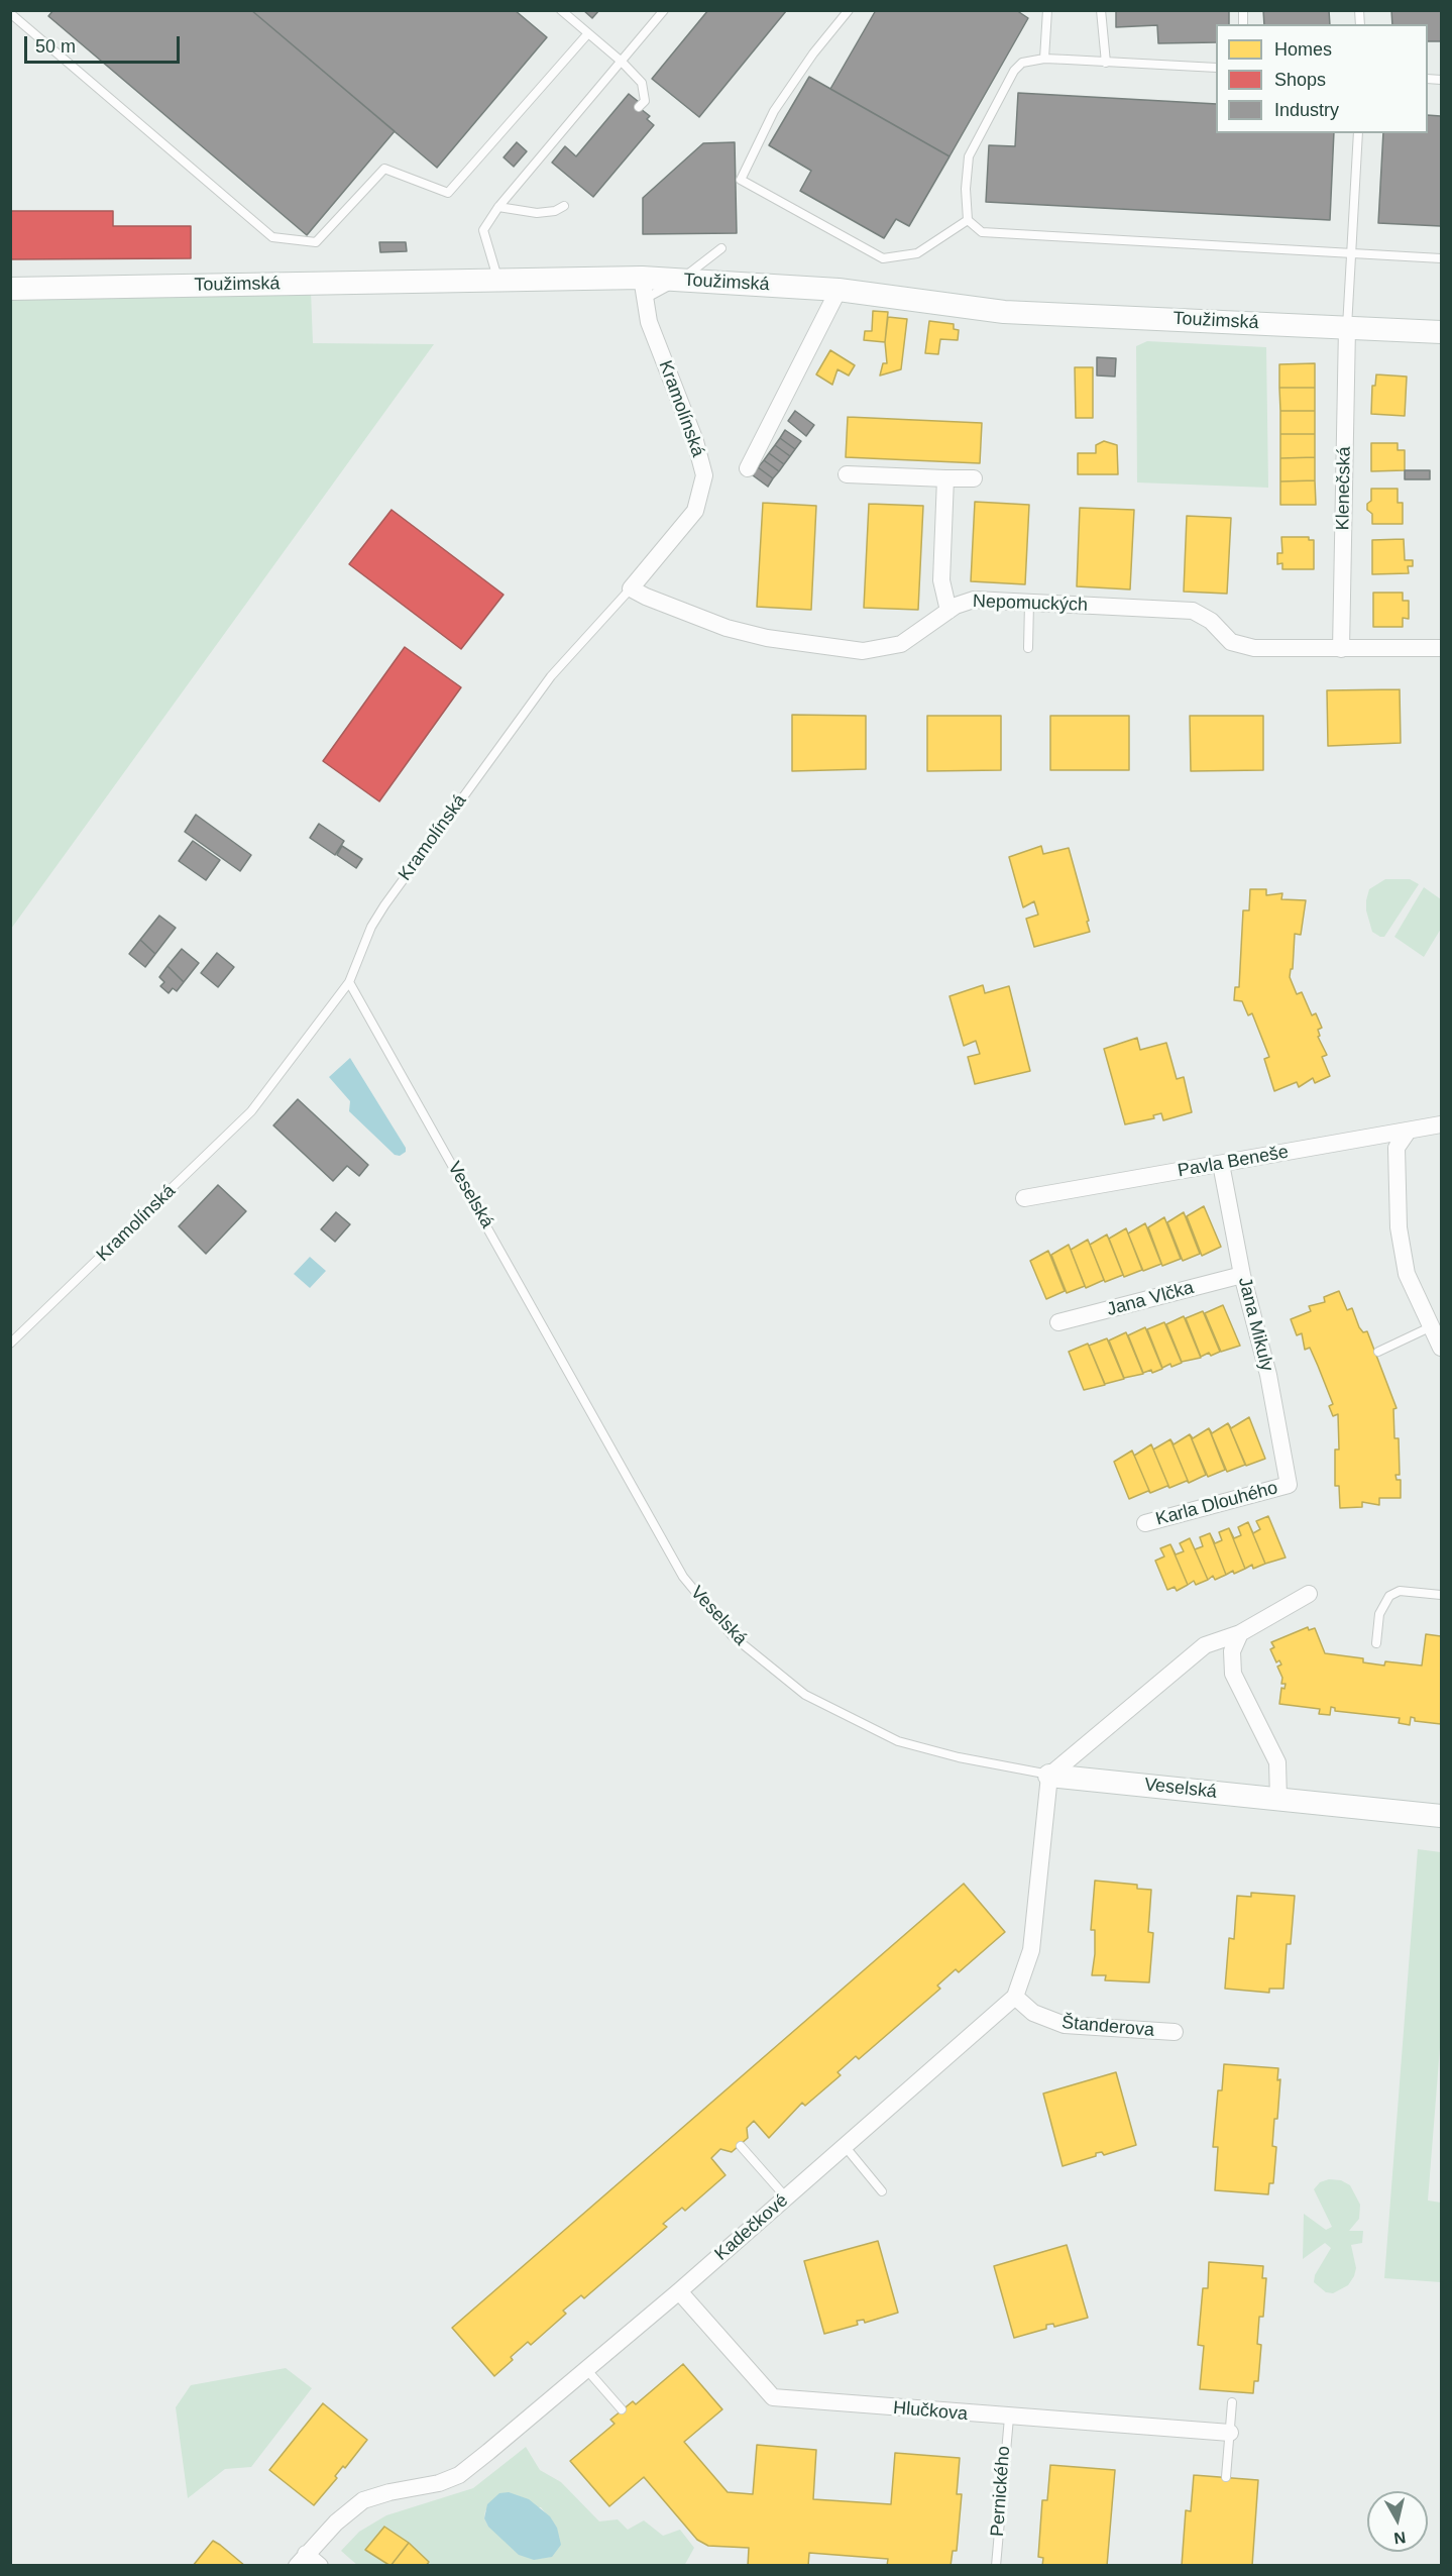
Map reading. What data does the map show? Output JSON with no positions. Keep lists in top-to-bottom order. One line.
{"streets":{"street":["Toužimská","Kramolínská","Klenečská","Nepomuckých","Pavla Beneše","Veselská","Jana Vlčka","Jana Mikuly","Karla Dlouhého","Štanderova","Kadečkové","Hlučkova"],"lane":["Pernického"]},"crossings":[["Toužimská","Kramolínská"],["Toužimská","Klenečská"],["Kramolínská","Nepomuckých"],["Kramolínská","Veselská"],["Klenečská","Nepomuckých"],["Pavla Beneše","Jana Mikuly"],["Veselská","Kadečkové"],["Jana Vlčka","Jana Mikuly"],["Jana Mikuly","Karla Dlouhého"],["Štanderova","Kadečkové"],["Kadečkové","Hlučkova"],["Hlučkova","Pernického"]],"legend":["Homes","Shops","Industry"],"scale_bar":"50 m","north":"bottom"}
